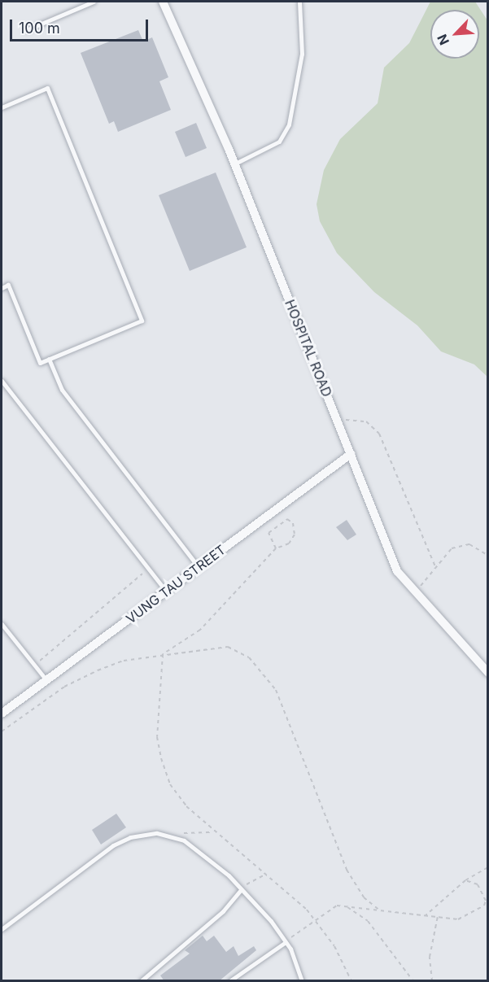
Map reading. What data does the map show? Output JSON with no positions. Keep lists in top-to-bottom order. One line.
{"streets":{"street":["HOSPITAL ROAD","VUNG TAU STREET"]},"crossings":[["HOSPITAL ROAD","VUNG TAU STREET"]],"scale_bar":"100 m","north":"bottom left"}
